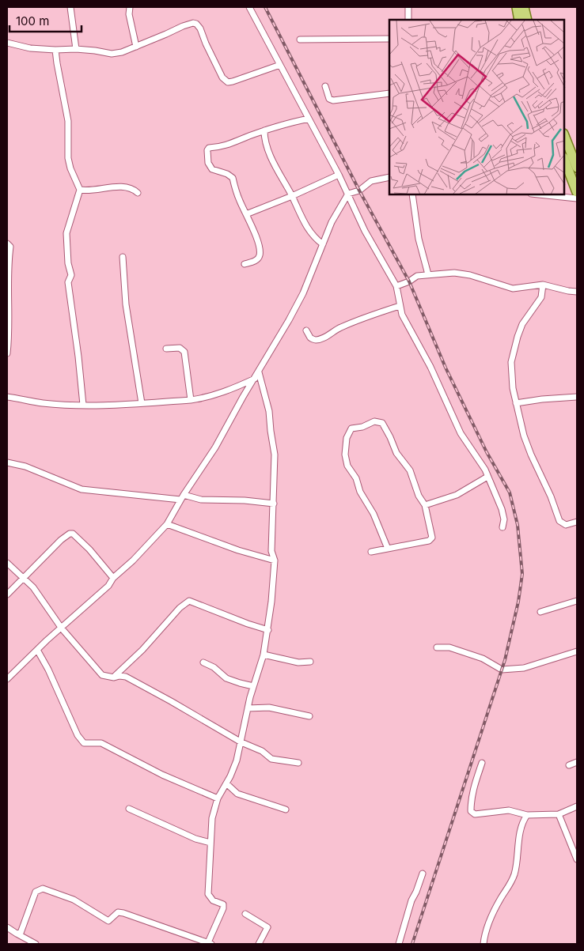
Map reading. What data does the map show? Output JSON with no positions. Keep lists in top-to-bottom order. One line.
{"scale_bar":"100 m"}
